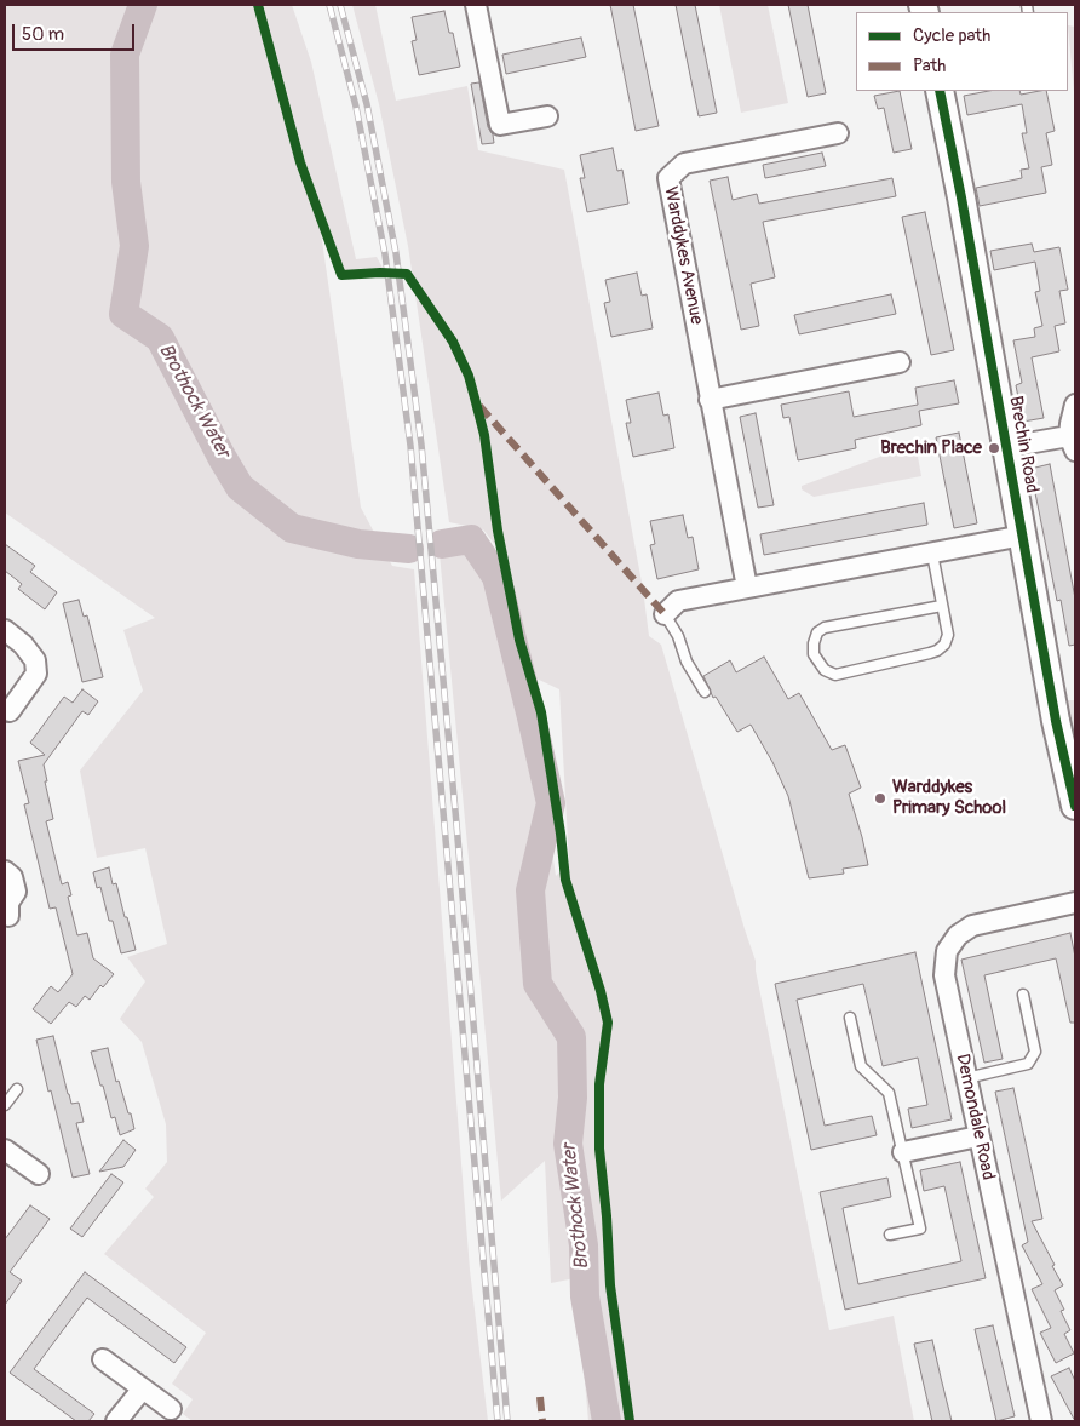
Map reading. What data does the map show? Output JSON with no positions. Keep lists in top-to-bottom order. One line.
{"streets":{"street":["Warddykes Avenue","Brechin Road","Demondale Road"]},"water":["Brothock Water"],"places":["Brechin Place","Warddykes Primary School"],"legend":["Cycle path","Path"],"scale_bar":"50 m"}
